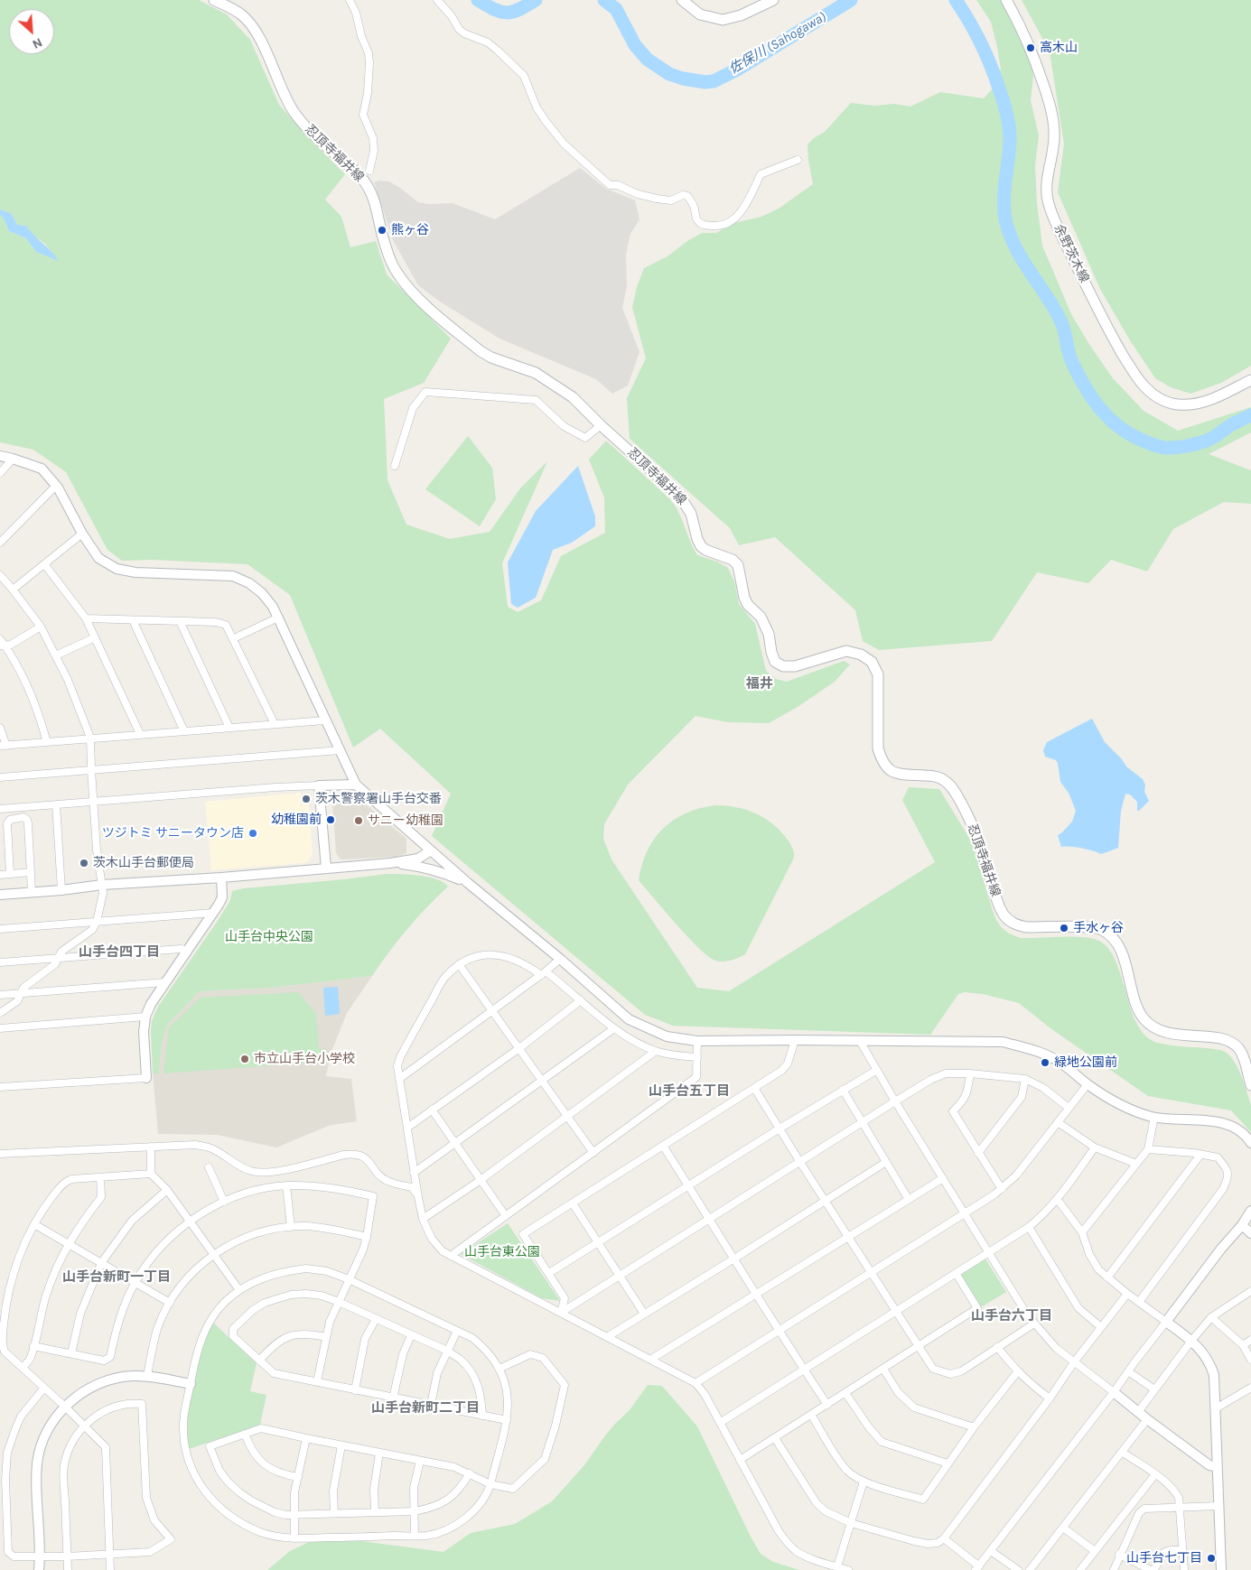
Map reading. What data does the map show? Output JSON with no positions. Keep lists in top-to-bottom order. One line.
{"streets":{"main road":["忍頂寺福井線","余野茨木線"]},"districts":["福井","山手台四丁目","山手台五丁目","山手台新町一丁目","山手台六丁目","山手台新町二丁目"],"water":["佐保川 (Sahogawa)"],"parks":["山手台中央公園","山手台東公園"],"places":["高木山","熊ヶ谷","茨木警察署山手台交番","幼稚園前","サニー幼稚園","ツジトミ サニータウン店","茨木山手台郵便局","手水ヶ谷","市立山手台小学校","緑地公園前","山手台七丁目"],"north":"bottom right"}
